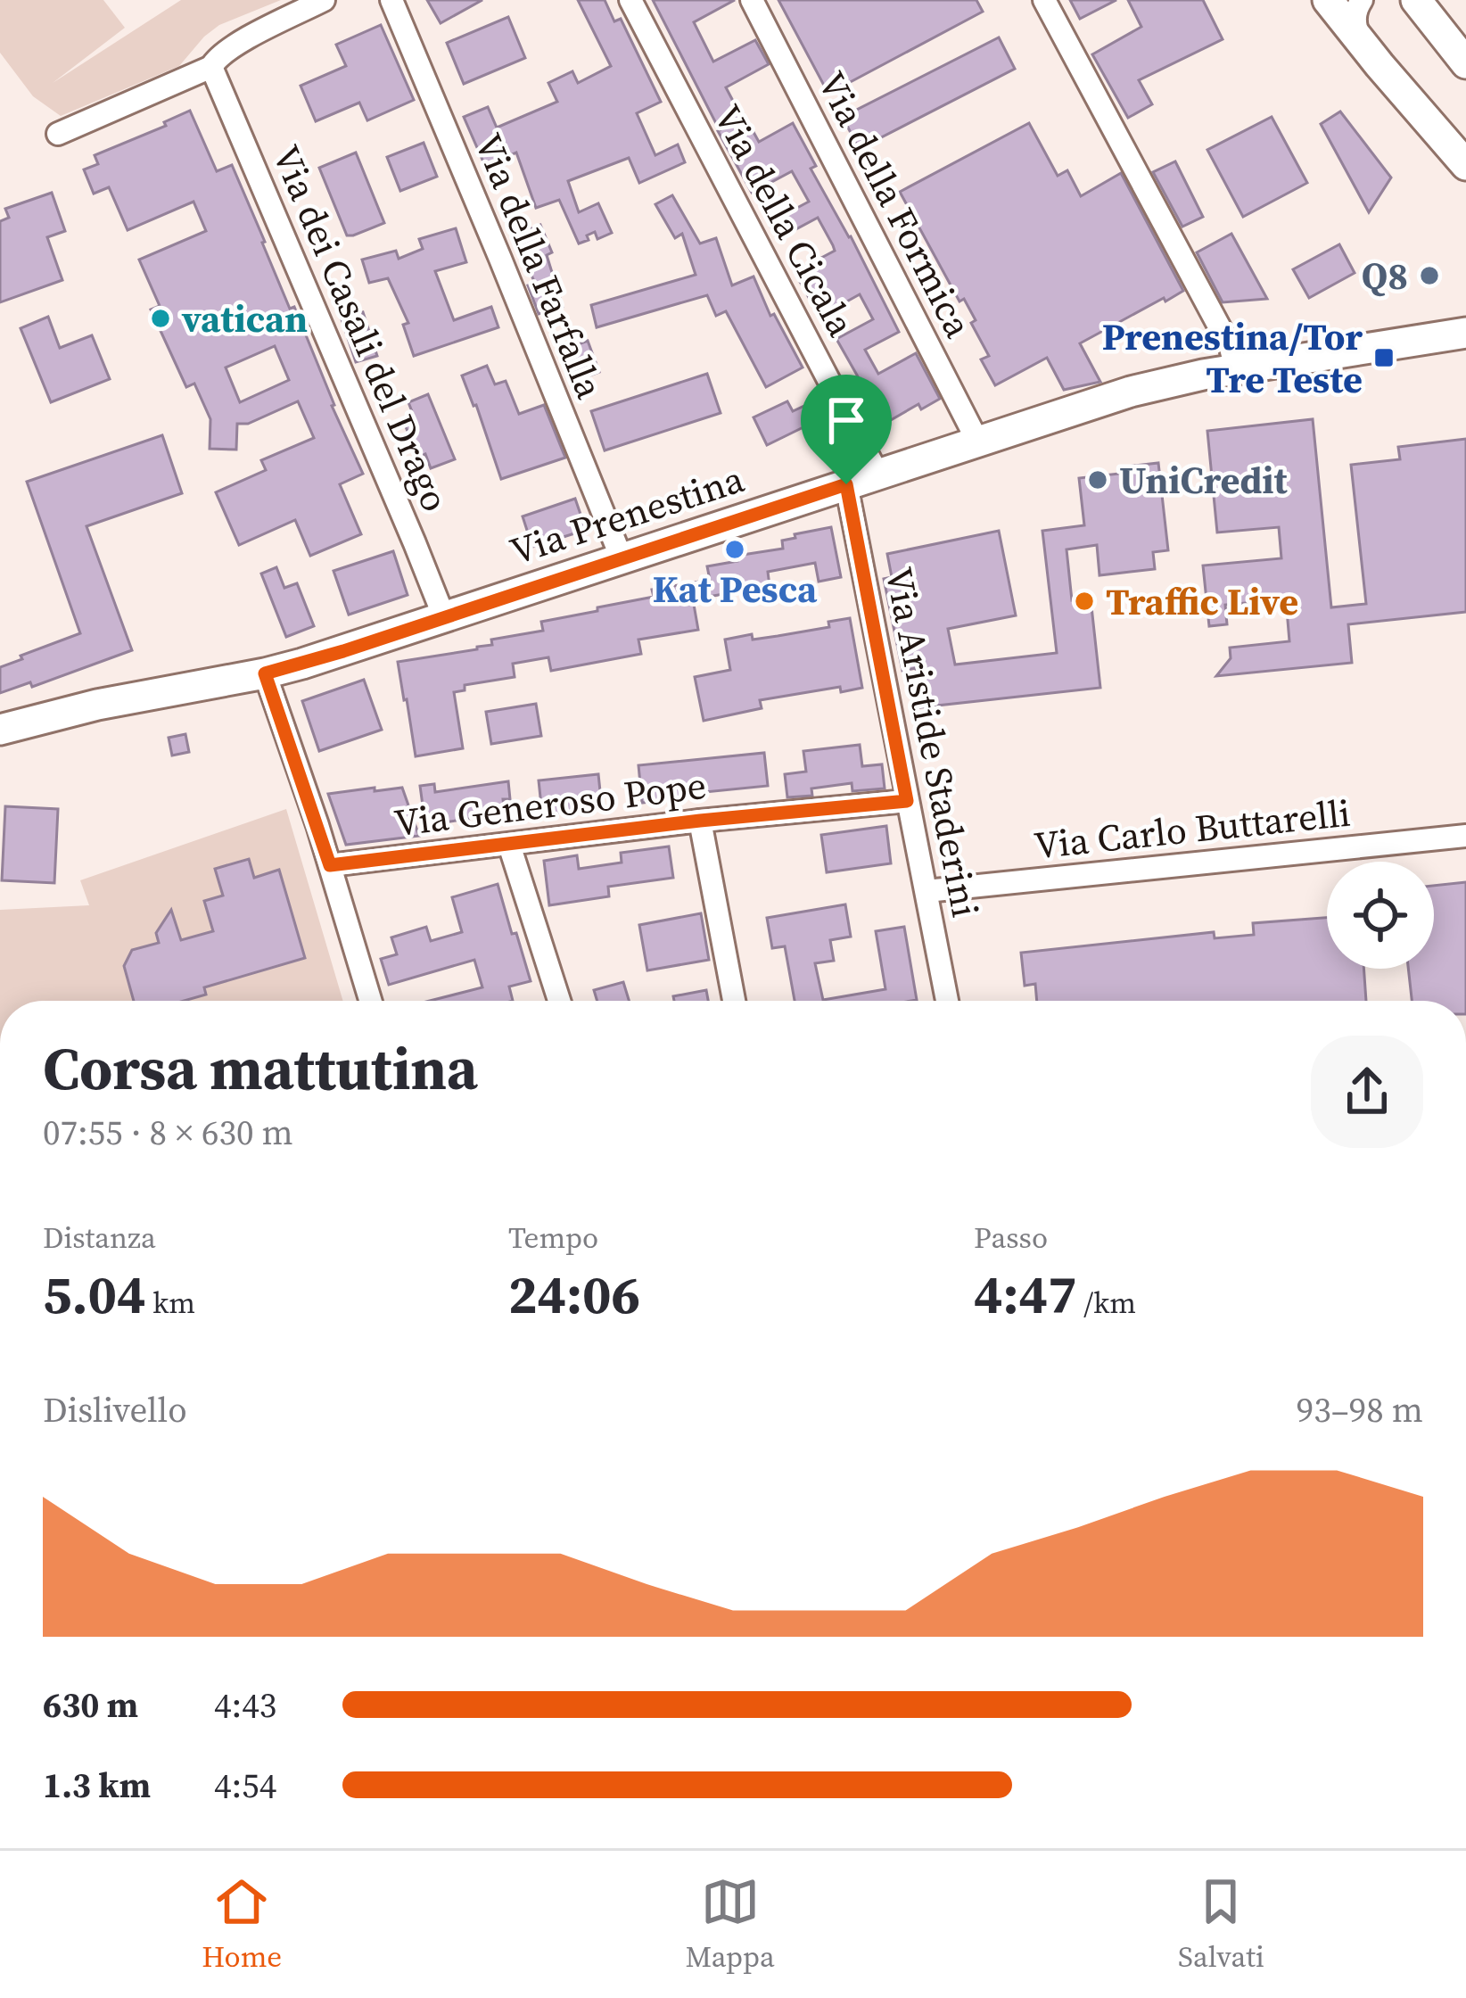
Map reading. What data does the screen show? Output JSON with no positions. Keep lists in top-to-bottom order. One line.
{"streets":{"street":["Via della Formica","Via della Cicala","Via della Farfalla","Via dei Casali del Drago","Via Prenestina","Via Aristide Staderini","Via Generoso Pope","Via Carlo Buttarelli"]},"crossings":[["Via della Formica","Via Prenestina"],["Via della Cicala","Via Prenestina"],["Via della Farfalla","Via Prenestina"],["Via dei Casali del Drago","Via Prenestina"],["Via Prenestina","Via Aristide Staderini"],["Via Aristide Staderini","Via Generoso Pope"],["Via Aristide Staderini","Via Carlo Buttarelli"]],"places":{"other":["Q8","vatican","UniCredit","Kat Pesca","Traffic Live"],"transit":["Prenestina/Tor Tre Teste"]},"page":{"heading":["Corsa mattutina","07:55 · 8 × 630 m"],"stats":[["Distanza","5.04 km"],["Tempo","24:06"],["Passo","4:47 /km"]],"chart":["Dislivello","93–98 m"],"list":[{"name":"630 m","note":"4:43"},{"name":"1.3 km","note":"4:54"}],"tabs":["Home","Mappa","Salvati"]}}
